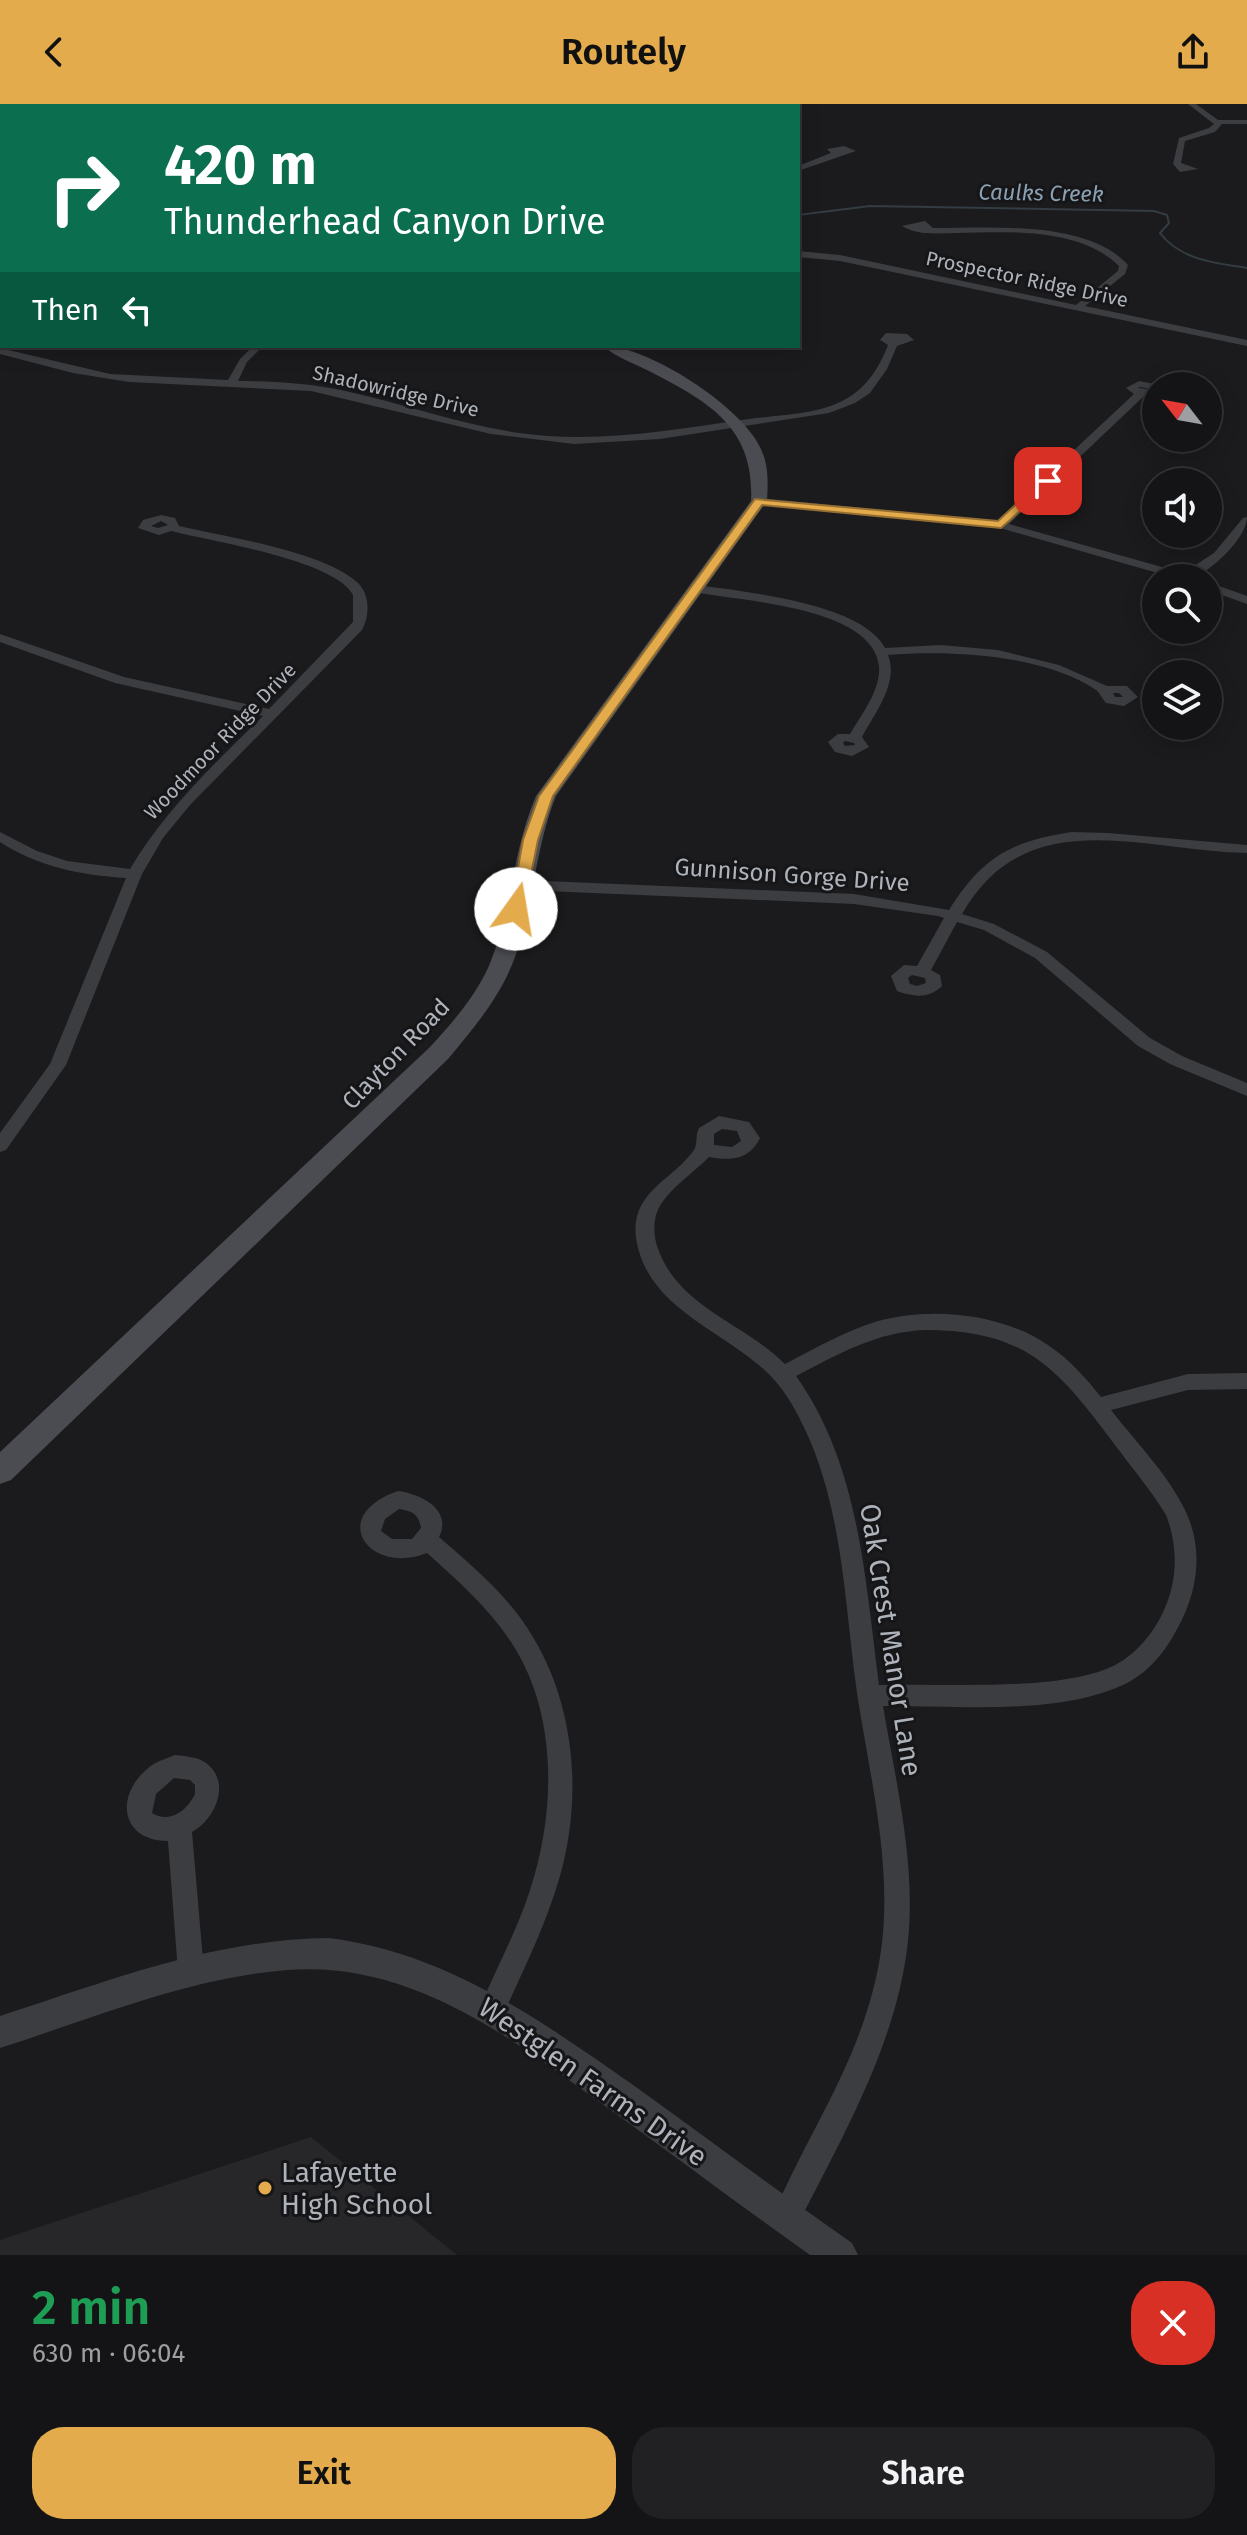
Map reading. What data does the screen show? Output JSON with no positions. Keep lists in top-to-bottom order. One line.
{"streets":{"main road":["Clayton Road"],"street":["Prospector Ridge Drive","Shadowridge Drive","Woodmoor Ridge Drive","Gunnison Gorge Drive","Oak Crest Manor Lane","Westglen Farms Drive"]},"crossings":[["Gunnison Gorge Drive","Clayton Road"],["Oak Crest Manor Lane","Westglen Farms Drive"]],"water":["Caulks Creek"],"places":["Lafayette High School"],"north":"top left","page":{"header":"Routely","turn":["420 m","Thunderhead Canyon Drive"],"then":"Then","heading":["2 min","630 m · 06:04"],"buttons":["Exit","Share"]}}
